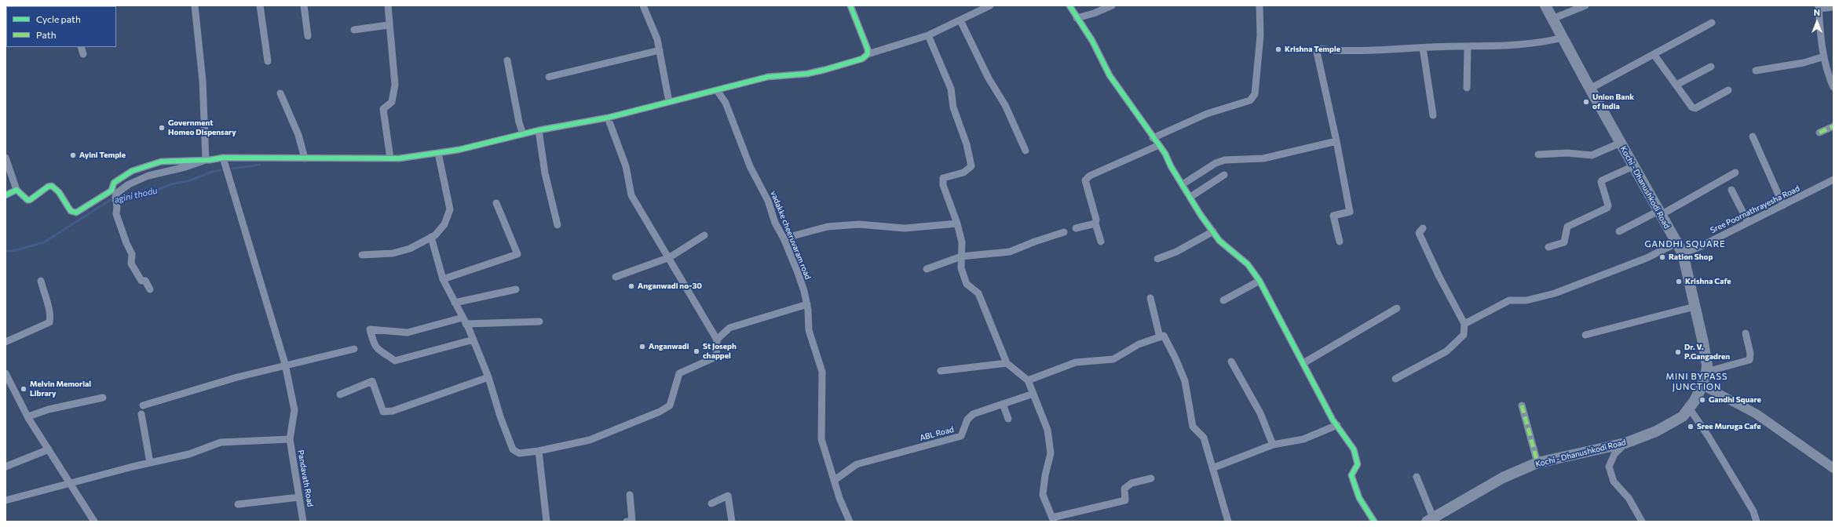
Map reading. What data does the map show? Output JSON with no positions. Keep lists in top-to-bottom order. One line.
{"streets":{"highway":["Kochi - Dhanushkodi Road"],"street":["Sree Poornathrayesha Road","vadakke cheeruvaram road","ABL Road","Pandavath Road"]},"crossings":[["Kochi - Dhanushkodi Road","Sree Poornathrayesha Road"],["vadakke cheeruvaram road","ABL Road"]],"districts":["GANDHI SQUARE","MINI BYPASS JUNCTION"],"water":["agini thodu"],"places":["Krishna Temple","Union Bank of India","Government Homeo Dispensary","Ayini Temple","Ration Shop","Krishna Cafe","Anganwadi no-30","Anganwadi","St Joseph chappel","Dr. V. P.Gangadren","Melvin Memorial Library","Gandhi Square","Sree Muruga Cafe"],"legend":["Cycle path","Path"],"north":"top"}
